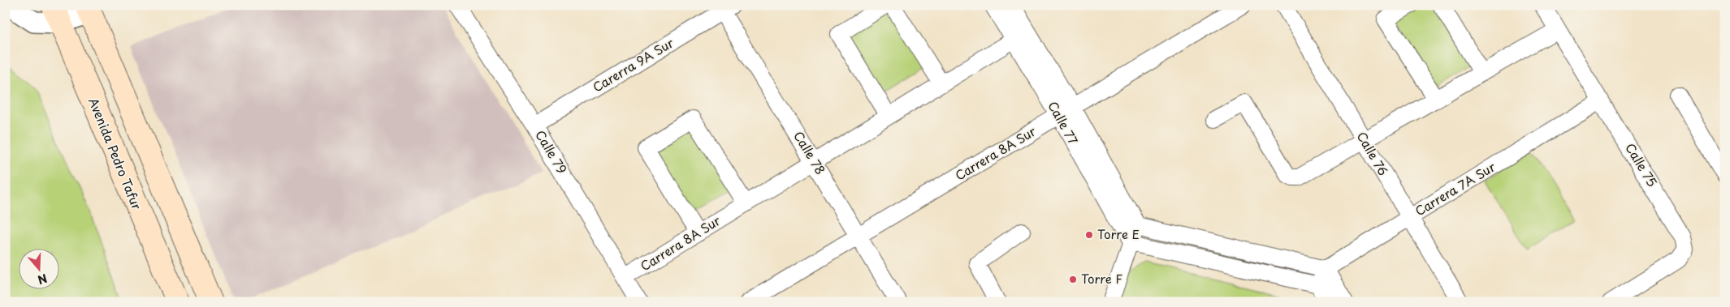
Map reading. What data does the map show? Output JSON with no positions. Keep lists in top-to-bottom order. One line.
{"streets":{"main road":["Avenida Pedro Tafur"],"street":["Carerra 9A Sur","Calle 77","Calle 79","Calle 78","Carrera 8A Sur","Calle 76","Calle 75","Carrera 7A Sur"]},"crossings":[["Carerra 9A Sur","Calle 79"],["Carerra 9A Sur","Calle 78"],["Calle 77","Carrera 8A Sur"],["Calle 79","Carrera 8A Sur"],["Calle 78","Carrera 8A Sur"],["Calle 76","Carrera 7A Sur"],["Calle 75","Carrera 7A Sur"]],"places":["Torre E","Torre F"],"north":"bottom"}
